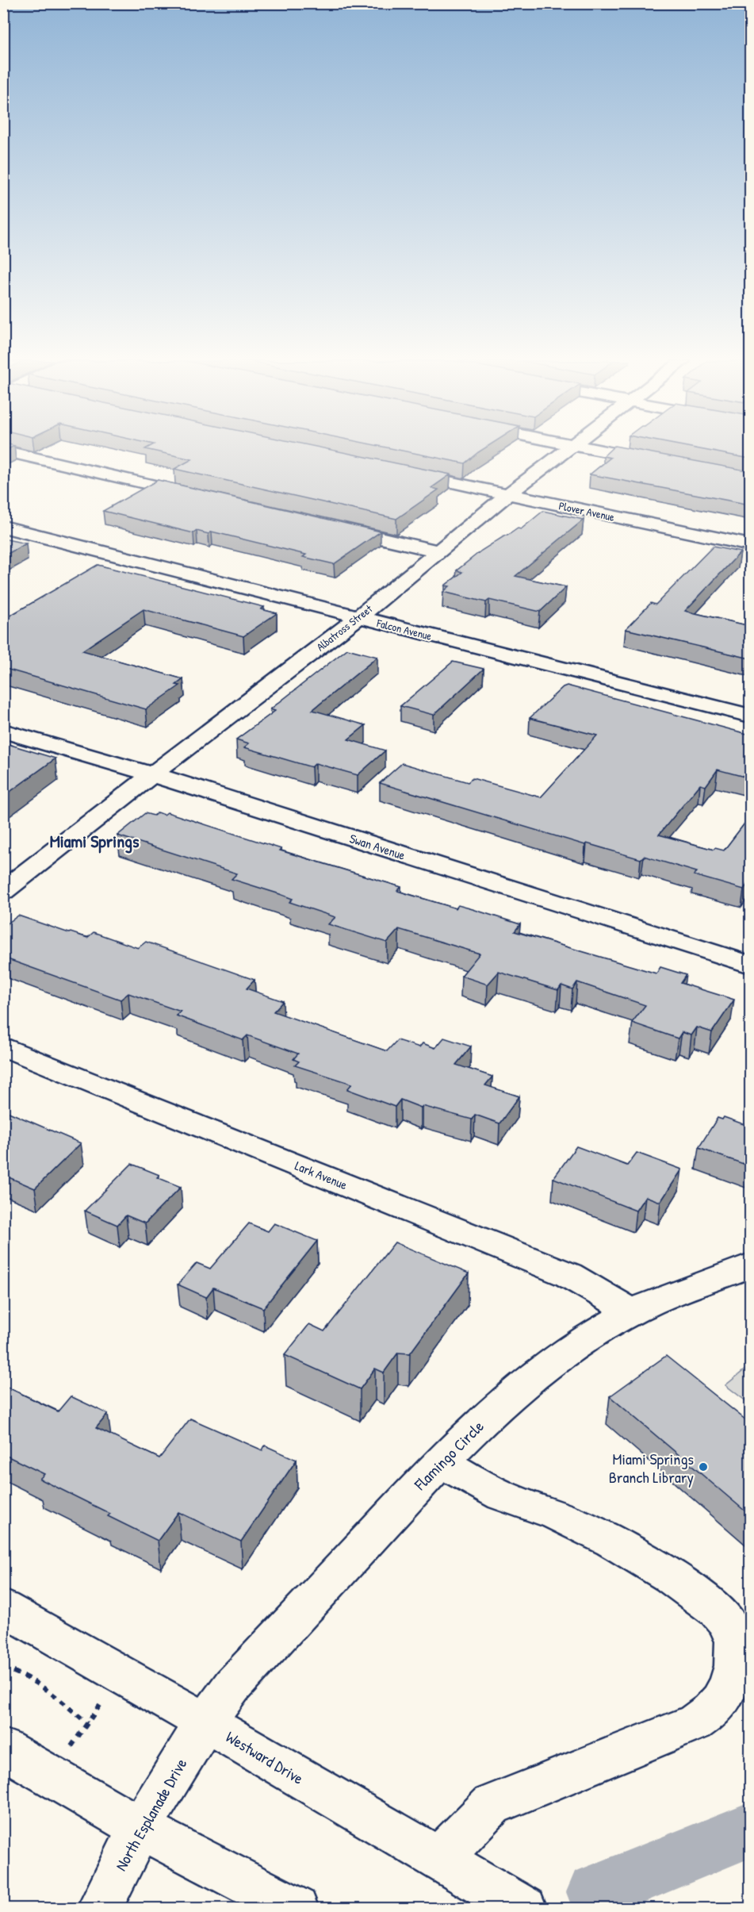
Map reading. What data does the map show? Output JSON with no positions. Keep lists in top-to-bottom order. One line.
{"streets":{"street":["Plover Avenue","Albatross Street","Falcon Avenue","Swan Avenue","Lark Avenue","Flamingo Circle","Westward Drive","North Esplanade Drive"]},"crossings":[["Plover Avenue","Albatross Street"],["Albatross Street","Falcon Avenue"],["Albatross Street","Swan Avenue"],["Lark Avenue","Flamingo Circle"],["Flamingo Circle","Westward Drive"],["Flamingo Circle","North Esplanade Drive"],["Westward Drive","North Esplanade Drive"]],"districts":["Miami Springs"],"places":["Miami Springs Branch Library"]}
